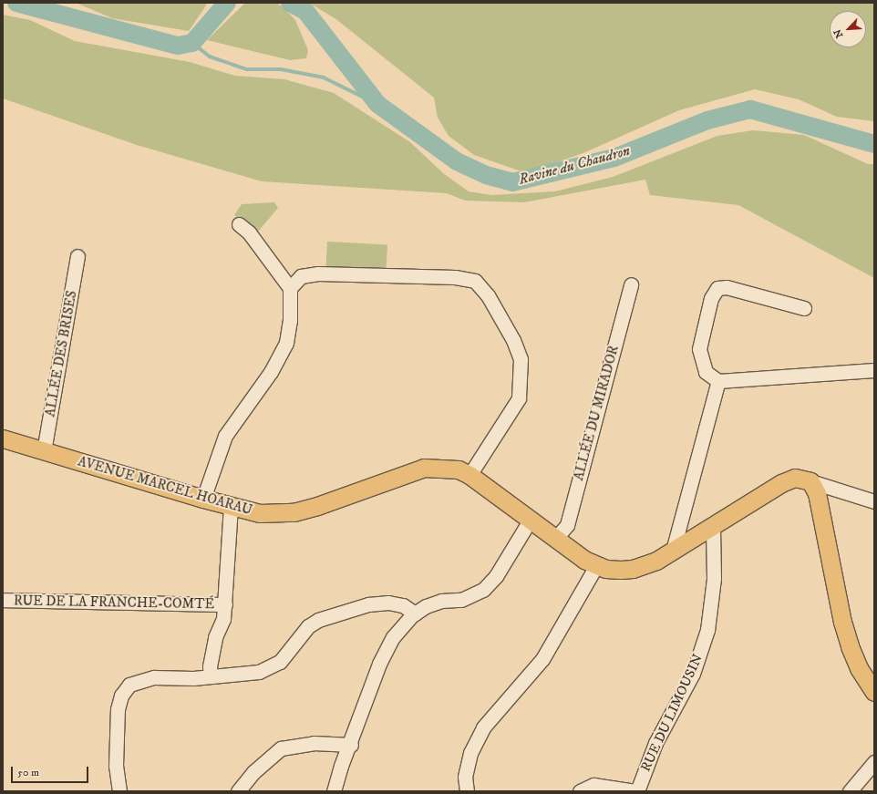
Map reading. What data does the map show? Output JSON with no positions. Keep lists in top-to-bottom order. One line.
{"streets":{"main road":["AVENUE MARCEL HOARAU"],"street":["ALLÉE DES BRISES","ALLÉE DU MIRADOR","RUE DE LA FRANCHE-COMTÉ","RUE DU LIMOUSIN"]},"crossings":[["ALLÉE DES BRISES","AVENUE MARCEL HOARAU"],["ALLÉE DU MIRADOR","AVENUE MARCEL HOARAU"],["AVENUE MARCEL HOARAU","RUE DU LIMOUSIN"]],"water":["Ravine du Chaudron"],"scale_bar":"50 m","north":"bottom left"}
